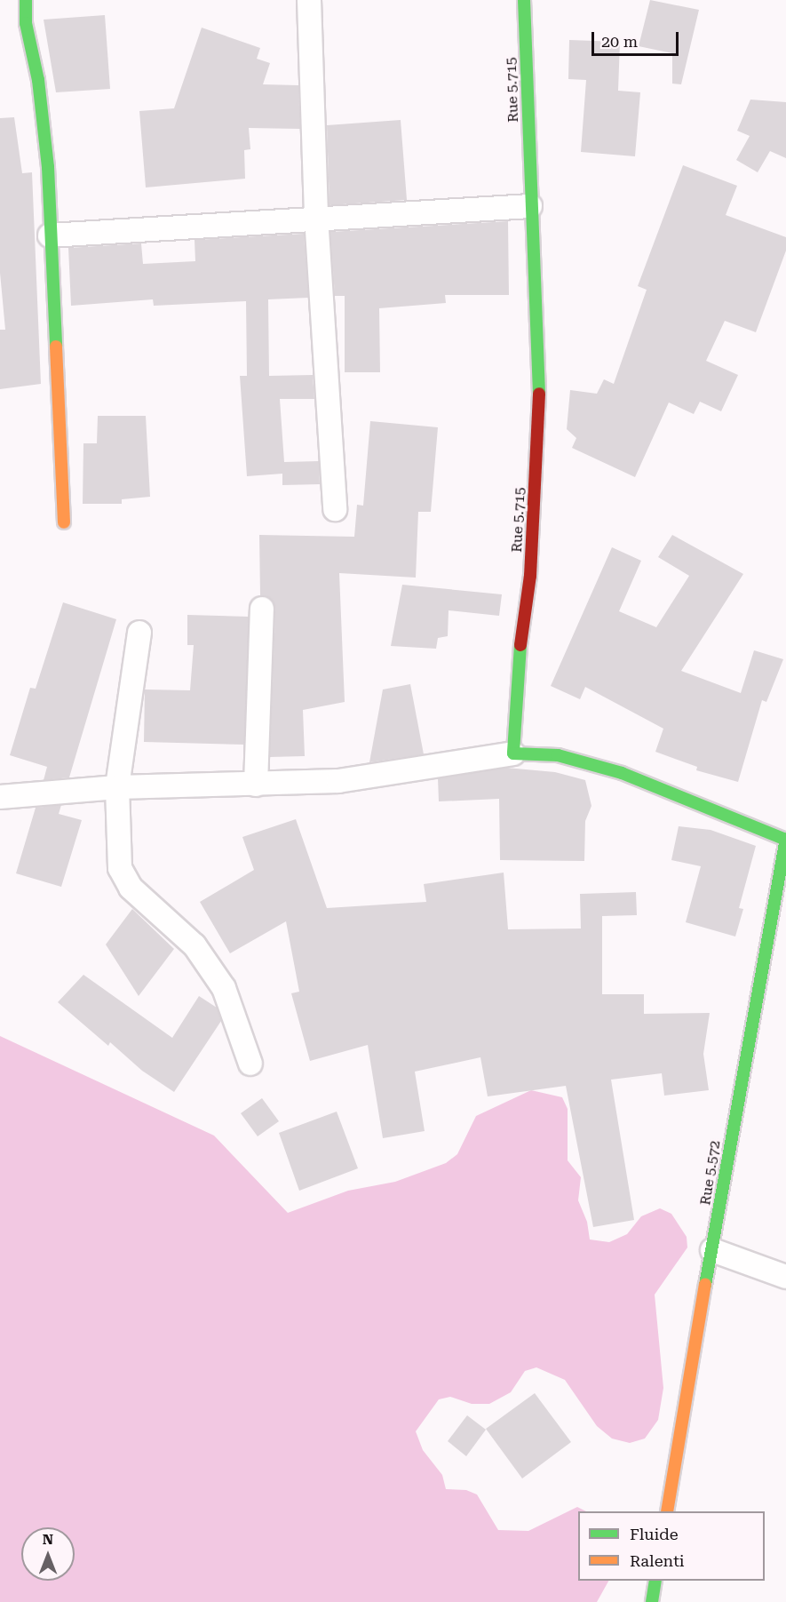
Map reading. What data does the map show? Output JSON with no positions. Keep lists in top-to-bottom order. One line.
{"streets":{"street":["Rue 5.715","Rue 5.572"]},"legend":["Fluide","Ralenti"],"scale_bar":"20 m","north":"top"}
